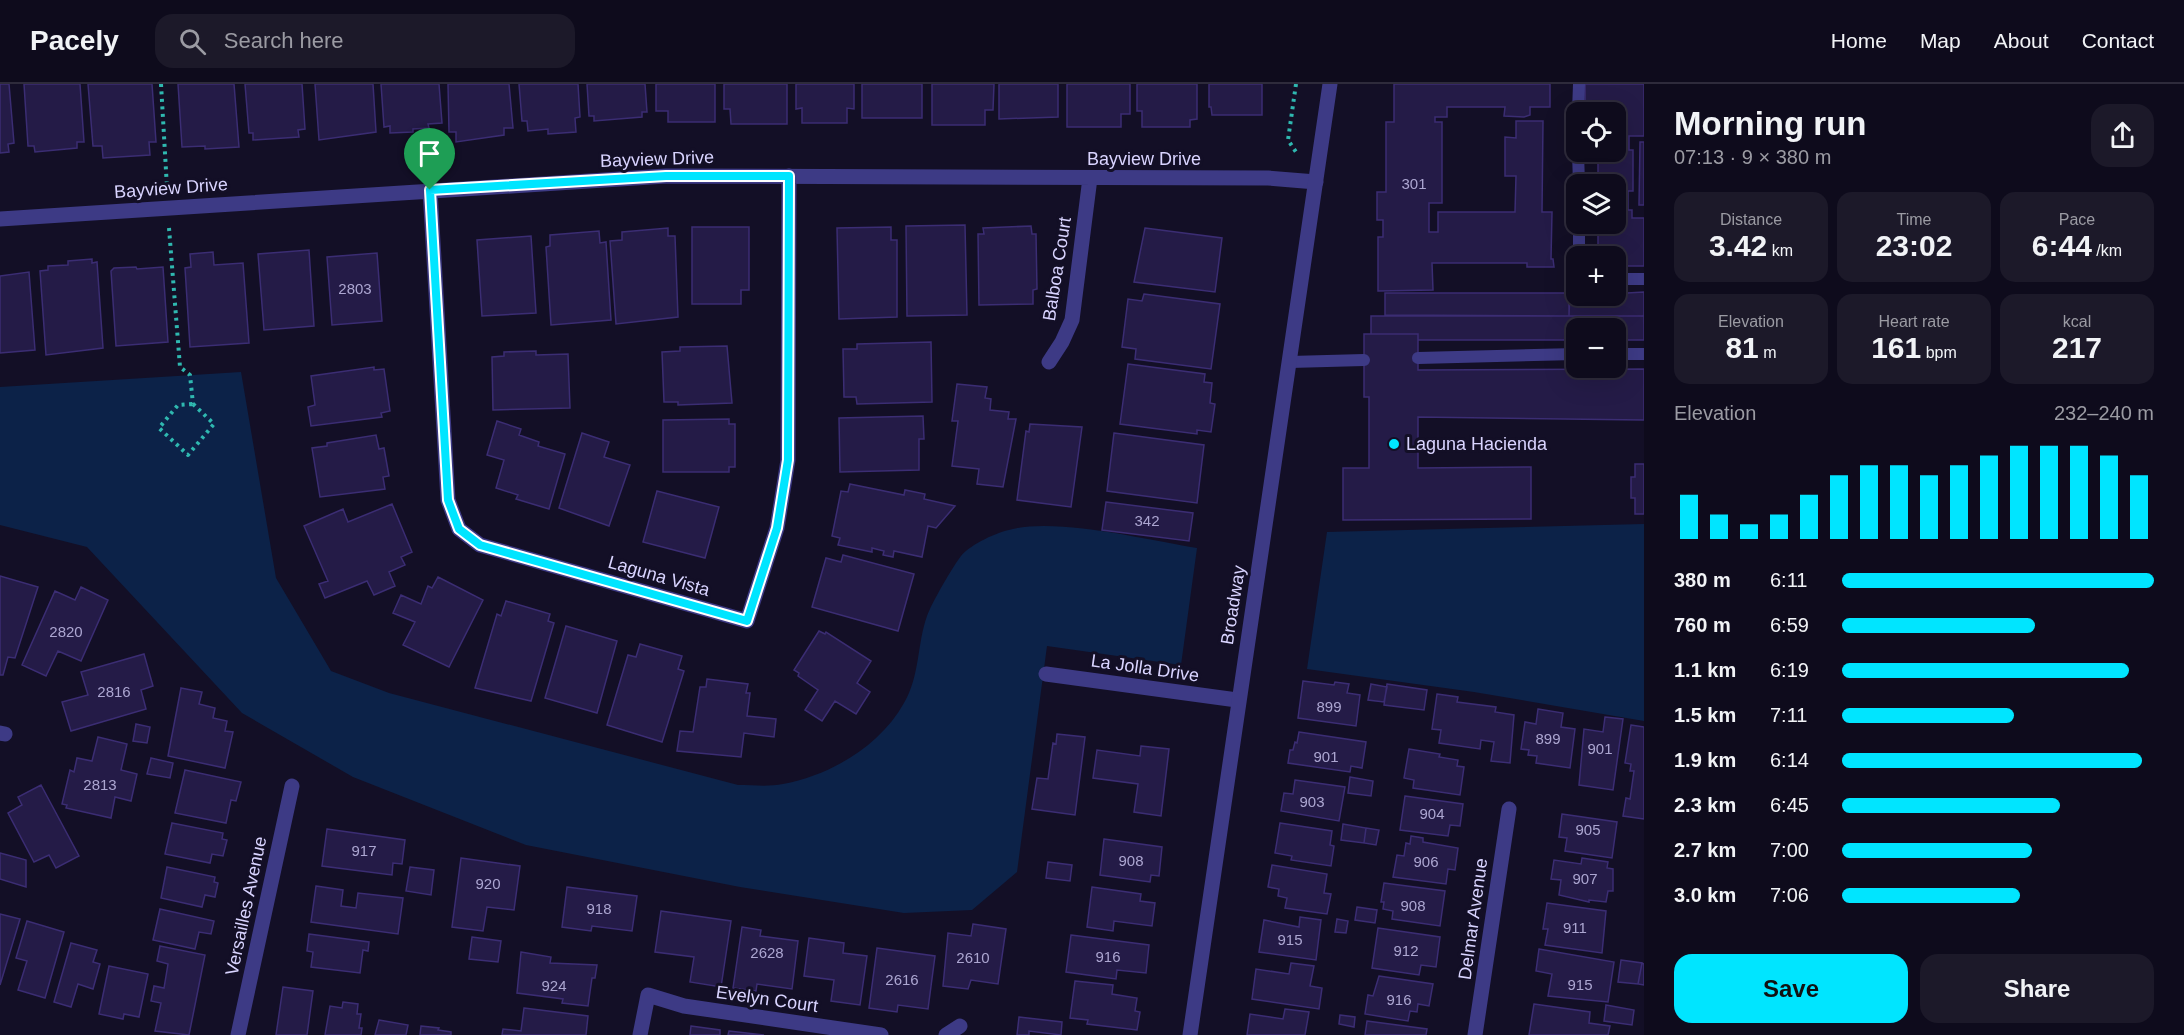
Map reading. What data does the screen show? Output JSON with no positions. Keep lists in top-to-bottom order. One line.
{"streets":{"street":["Bayview Drive","Balboa Court","Laguna Vista","Broadway","La Jolla Drive","Versailles Avenue","Delmar Avenue","Evelyn Court"]},"crossings":[["Bayview Drive","Balboa Court"],["Bayview Drive","Laguna Vista"],["Bayview Drive","Broadway"],["Broadway","La Jolla Drive"]],"places":["Laguna Hacienda"],"house_numbers":["301","2803","342","2820","2816","899","899","901","901","2813","903","904","905","917","908","906","907","920","908","918","911","915","912","2628","916","2610","2616","915","924","916"],"page":{"header":"Pacely","search":"Search here","nav":["Home","Map","About","Contact"],"heading":["Morning run","07:13 · 9 × 380 m"],"map_buttons":["+","−"],"stats":[["Distance","3.42 km"],["Time","23:02"],["Pace","6:44 /km"],["Elevation","81 m"],["Heart rate","161 bpm"],["kcal","217"]],"chart":["Elevation","232–240 m"],"list":[{"name":"380 m","note":"6:11"},{"name":"760 m","note":"6:59"},{"name":"1.1 km","note":"6:19"},{"name":"1.5 km","note":"7:11"},{"name":"1.9 km","note":"6:14"},{"name":"2.3 km","note":"6:45"},{"name":"2.7 km","note":"7:00"},{"name":"3.0 km","note":"7:06"}],"buttons":["Save","Share"]}}
